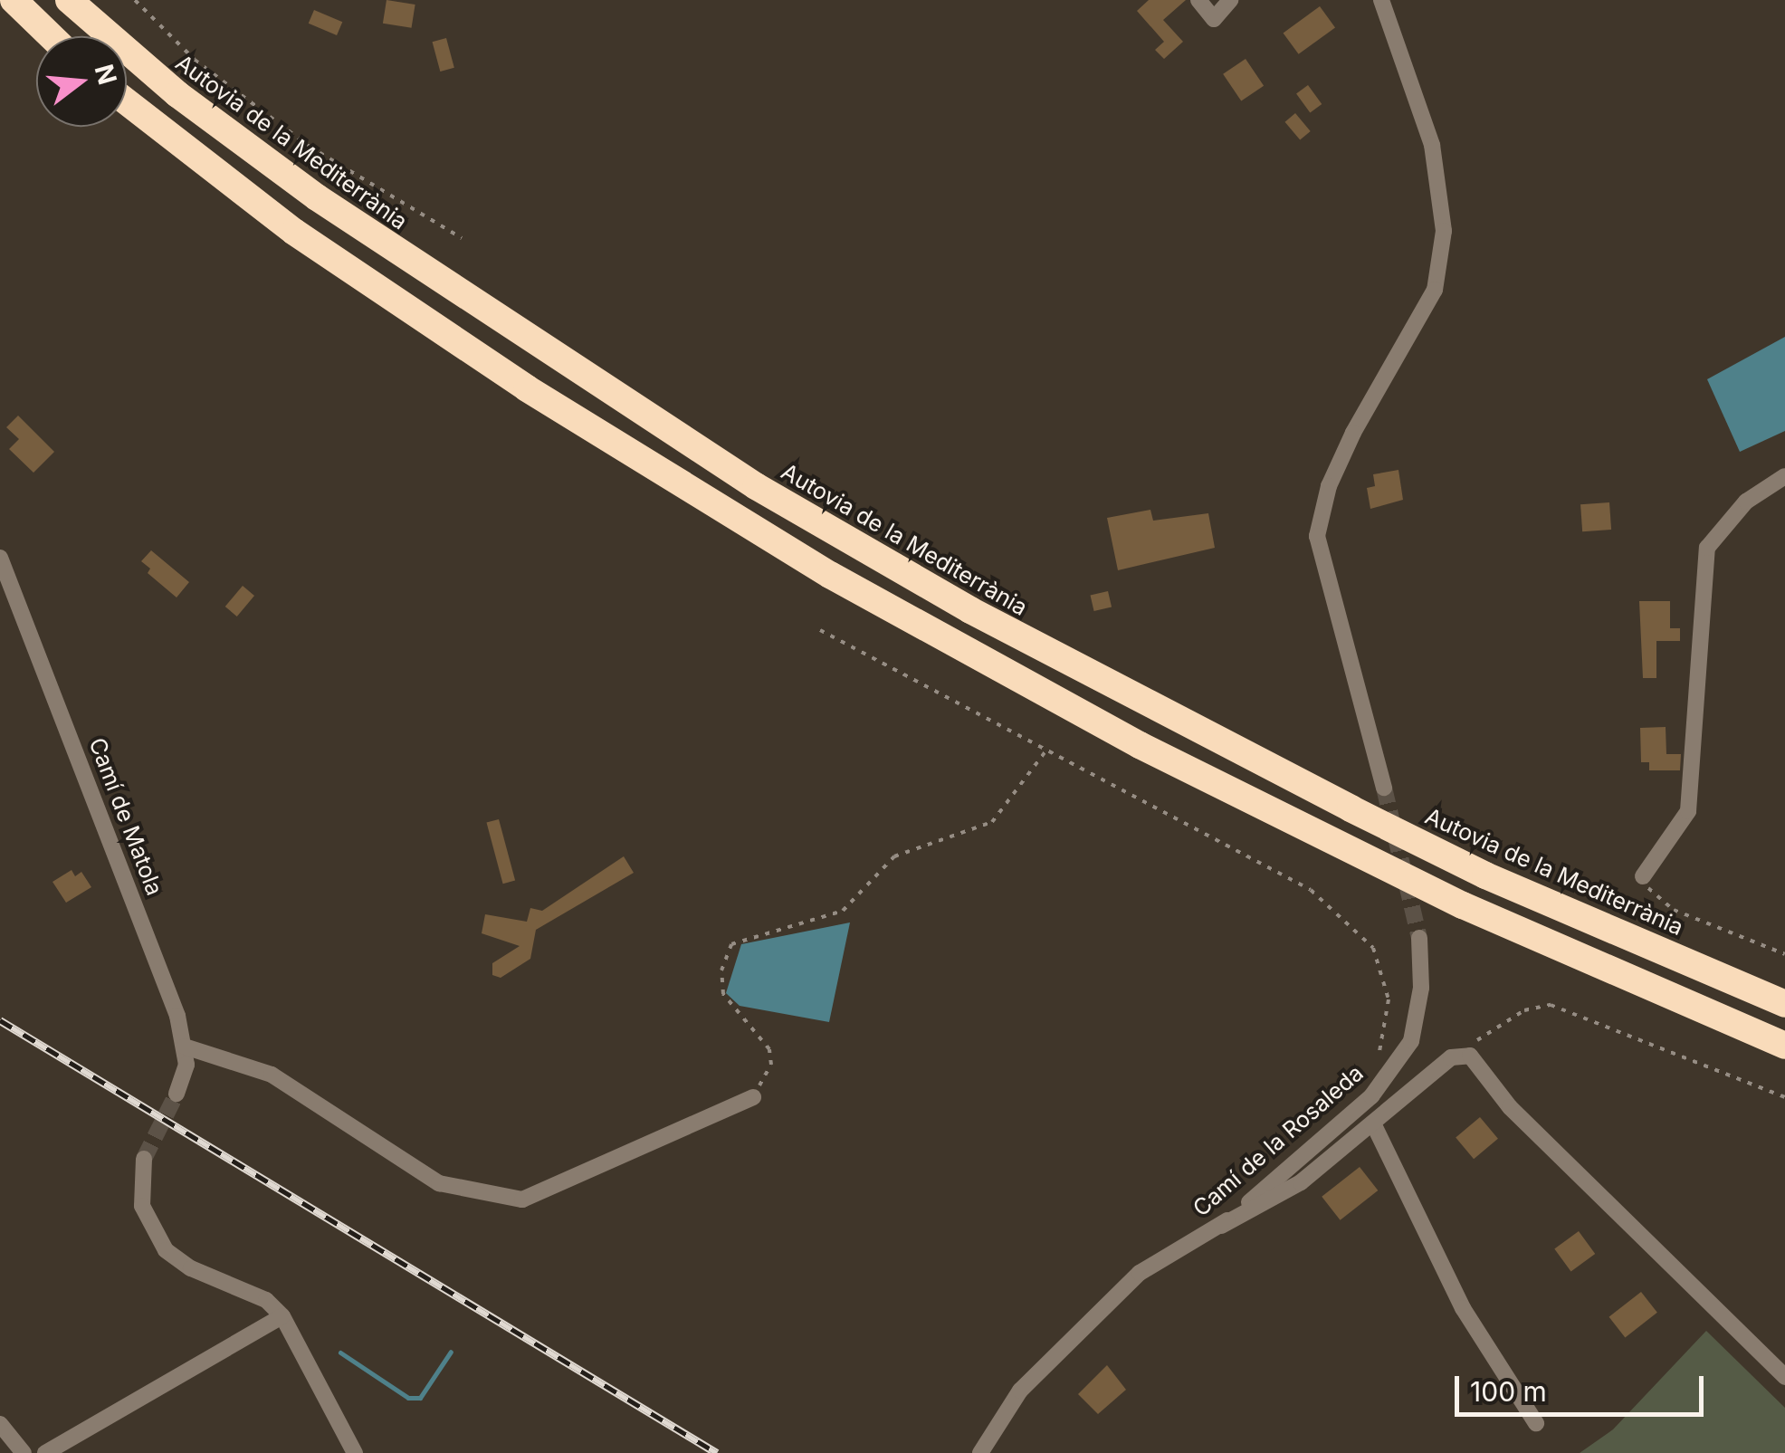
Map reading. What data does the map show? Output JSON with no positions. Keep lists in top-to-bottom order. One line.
{"streets":{"highway":["Autovia de la Mediterrània"],"street":["Camí de Matola","Camí de la Rosaleda"]},"scale_bar":"100 m","north":"right"}
